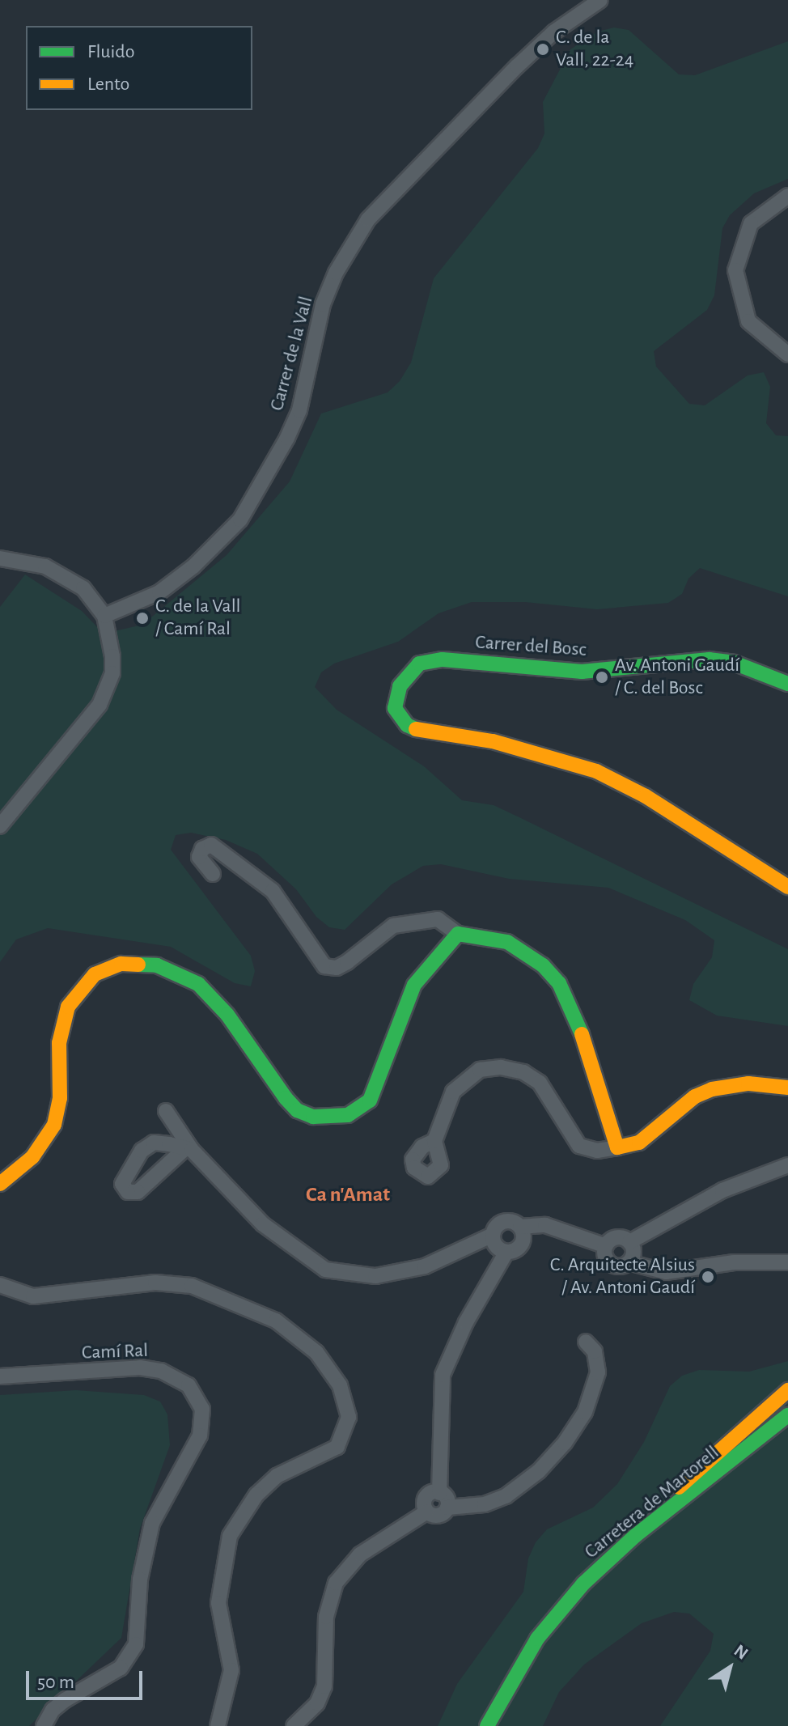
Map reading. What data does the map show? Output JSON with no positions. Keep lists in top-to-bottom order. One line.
{"streets":{"street":["Carrer de la Vall","Carrer del Bosc","Camí Ral","Carretera de Martorell"]},"districts":["Ca n'Amat"],"places":["C. de la Vall, 22-24","C. de la Vall / Camí Ral","Av. Antoni Gaudí / C. del Bosc","C. Arquitecte Alsius / Av. Antoni Gaudí"],"legend":["Fluido","Lento"],"scale_bar":"50 m","north":"top right"}
